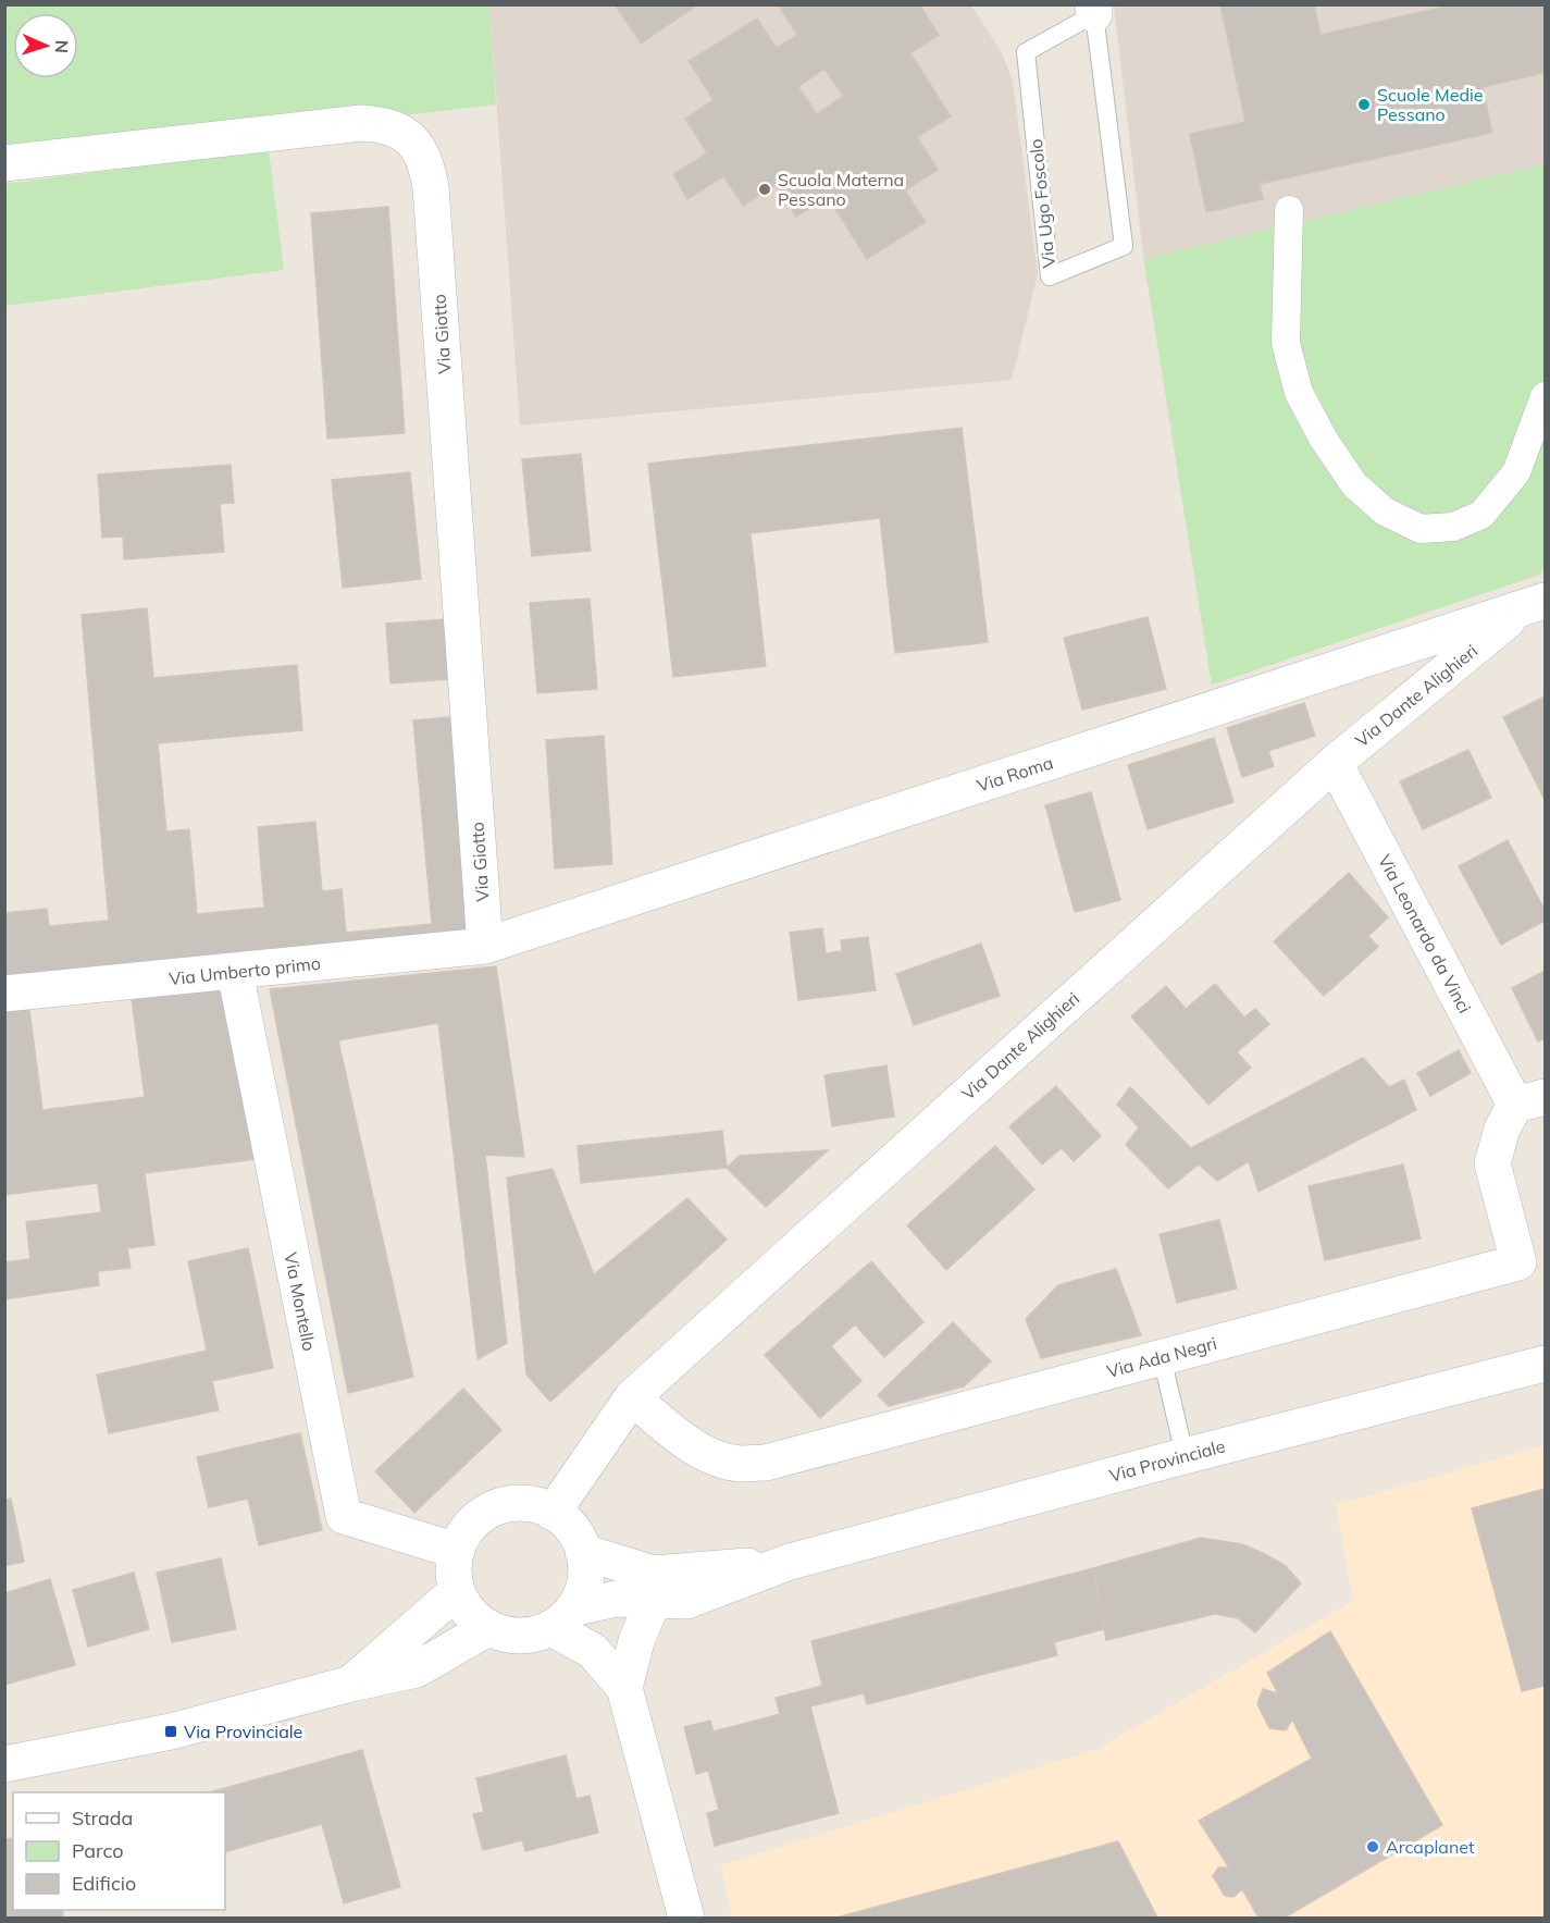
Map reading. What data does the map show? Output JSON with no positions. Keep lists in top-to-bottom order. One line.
{"streets":{"street":["Via Giotto","Via Dante Alighieri","Via Roma","Via Leonardo da Vinci","Via Umberto primo","Via Montello","Via Ada Negri","Via Provinciale"],"lane":["Via Ugo Foscolo"]},"crossings":[["Via Giotto","Via Roma"],["Via Giotto","Via Umberto primo"],["Via Dante Alighieri","Via Roma"],["Via Dante Alighieri","Via Leonardo da Vinci"],["Via Dante Alighieri","Via Montello"],["Via Dante Alighieri","Via Ada Negri"],["Via Dante Alighieri","Via Provinciale"],["Via Roma","Via Umberto primo"],["Via Leonardo da Vinci","Via Ada Negri"],["Via Umberto primo","Via Montello"],["Via Montello","Via Provinciale"]],"places":{"other":["Scuole Medie Pessano","Scuola Materna Pessano","Arcaplanet"],"transit":["Via Provinciale"]},"legend":["Strada","Parco","Edificio"],"north":"right"}
